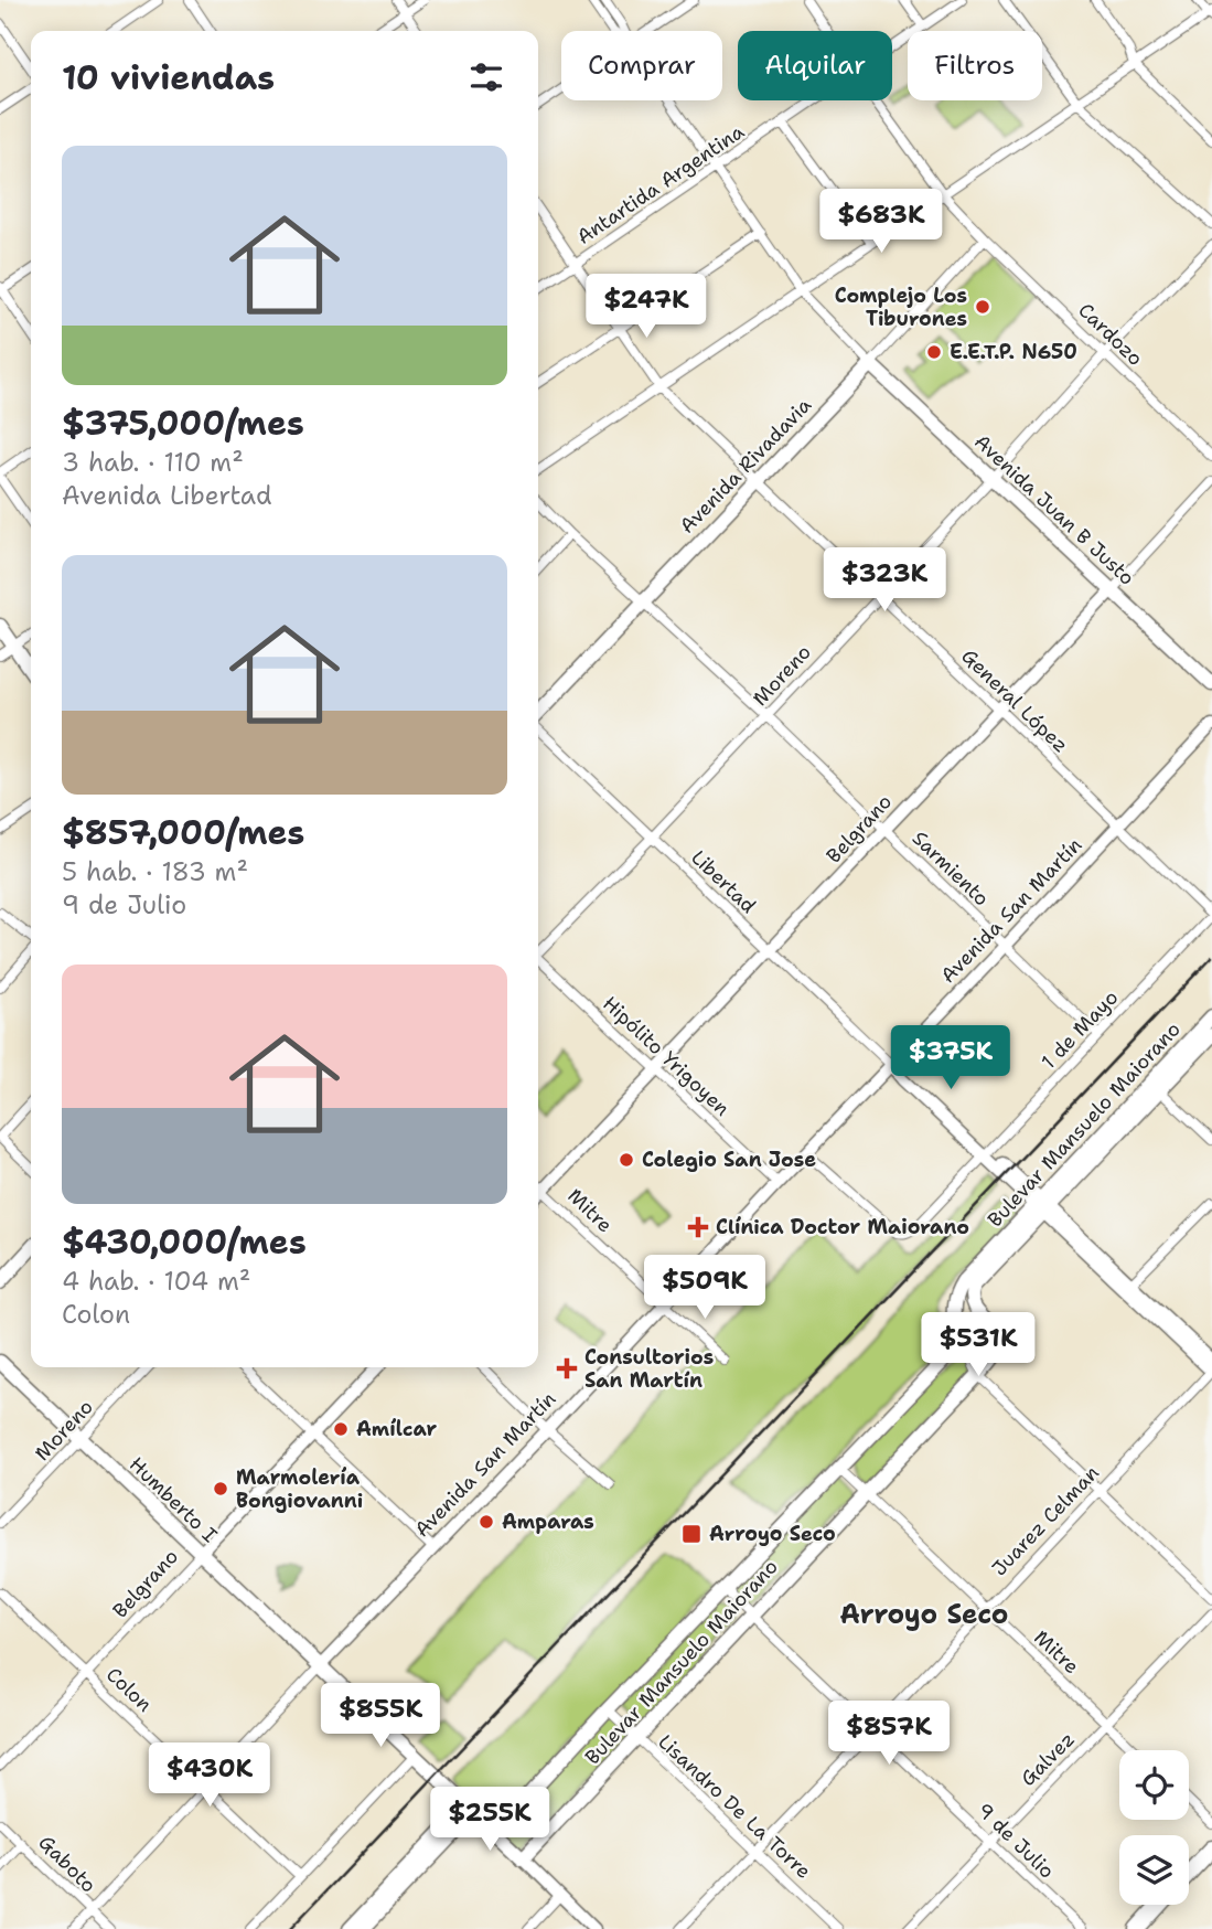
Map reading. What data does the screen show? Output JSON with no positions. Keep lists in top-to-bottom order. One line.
{"streets":{"main road":["Avenida Rivadavia","Avenida Juan B Justo","Bulevar Mansuelo Maiorano","Humberto I"],"street":["Antartida Argentina","Cardozo","Moreno","General López","Belgrano","Sarmiento","Libertad","Avenida San Martín","1 de Mayo","Hipólito Yrigoyen","Mitre","Juarez Celman","Colon","Galvez","Lisandro De La Torre","9 de Julio","Gaboto"]},"crossings":[["Antartida Argentina","General López"],["Cardozo","Avenida Rivadavia"],["Cardozo","Moreno"],["Avenida Rivadavia","Avenida Juan B Justo"],["Avenida Rivadavia","General López"],["Avenida Rivadavia","Sarmiento"],["Avenida Juan B Justo","Moreno"],["Avenida Juan B Justo","Belgrano"],["Moreno","General López"],["Moreno","Sarmiento"],["Moreno","Libertad"],["Moreno","Humberto I"],["General López","Belgrano"],["General López","Avenida San Martín"],["General López","1 de Mayo"],["Belgrano","Sarmiento"],["Belgrano","Libertad"],["Belgrano","Hipólito Yrigoyen"],["Belgrano","Mitre"],["Belgrano","Humberto I"],["Belgrano","Colon"],["Sarmiento","Avenida San Martín"],["Sarmiento","1 de Mayo"],["Libertad","Avenida San Martín"],["Avenida San Martín","1 de Mayo"],["Avenida San Martín","Hipólito Yrigoyen"],["Avenida San Martín","Mitre"],["Avenida San Martín","Humberto I"],["Avenida San Martín","Colon"],["Avenida San Martín","Gaboto"],["Bulevar Mansuelo Maiorano","Mitre"],["Bulevar Mansuelo Maiorano","Humberto I"],["Bulevar Mansuelo Maiorano","Lisandro De La Torre"],["Bulevar Mansuelo Maiorano","9 de Julio"],["Mitre","Juarez Celman"],["Mitre","Galvez"],["Juarez Celman","Lisandro De La Torre"],["Juarez Celman","9 de Julio"],["Galvez","9 de Julio"]],"districts":["Arroyo Seco"],"places":{"other":["Complejo Los Tiburones","E.E.T.P. N650","Colegio San Jose","Amílcar","Marmolería Bongiovanni","Amparas"],"health":["Clínica Doctor Maiorano","Consultorios San Martín"],"transit":["Arroyo Seco"]},"page":{"chip":["Comprar","Alquilar","Filtros"],"heading":"10 viviendas","list":[{"name":"$375,000/mes","note":"3 hab. · 110 m² · Avenida Libertad"},{"name":"$857,000/mes","note":"5 hab. · 183 m² · 9 de Julio"},{"name":"$430,000/mes","note":"4 hab. · 104 m² · Colon"}],"price":["$683K","$247K","$323K","$375K","$509K","$531K","$855K","$857K","$430K","$255K"]}}
